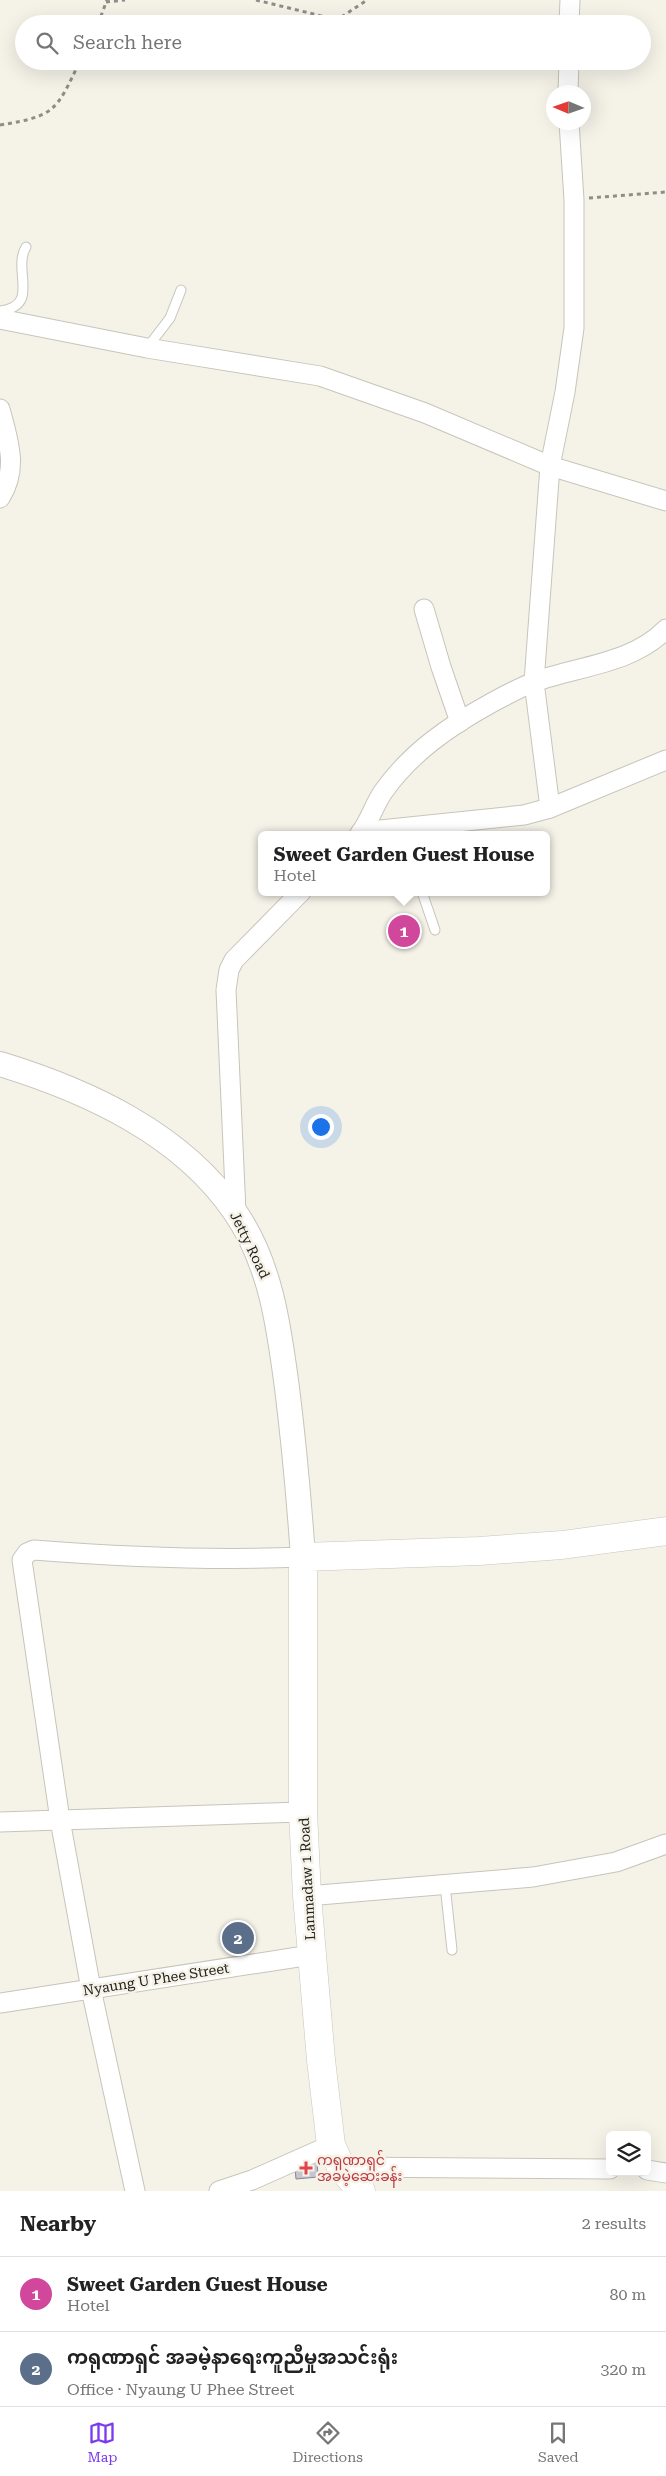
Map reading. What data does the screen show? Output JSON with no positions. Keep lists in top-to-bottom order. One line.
{"streets":{"highway":["Lanmadaw 1 Road"],"street":["Jetty Road","Nyaung U Phee Street"]},"crossings":[["Jetty Road","Lanmadaw 1 Road"],["Lanmadaw 1 Road","Nyaung U Phee Street"]],"places":{"health":["ကရုဏာရှင် အခမဲ့ဆေးခန်း"]},"north":"left","page":{"search":"Search here","popup":["Sweet Garden Guest House","Hotel"],"pins":["1","2"],"heading":["Nearby","2 results"],"list":[{"mark":"1","name":"Sweet Garden Guest House","note":"Hotel","value":"80 m"},{"mark":"2","name":"ကရုဏာရှင် အခမဲ့နာရေးကူညီမှုအသင်းရုံး","note":"Office · Nyaung U Phee Street","value":"320 m"}],"nav":["Map","Directions","Saved"]}}
